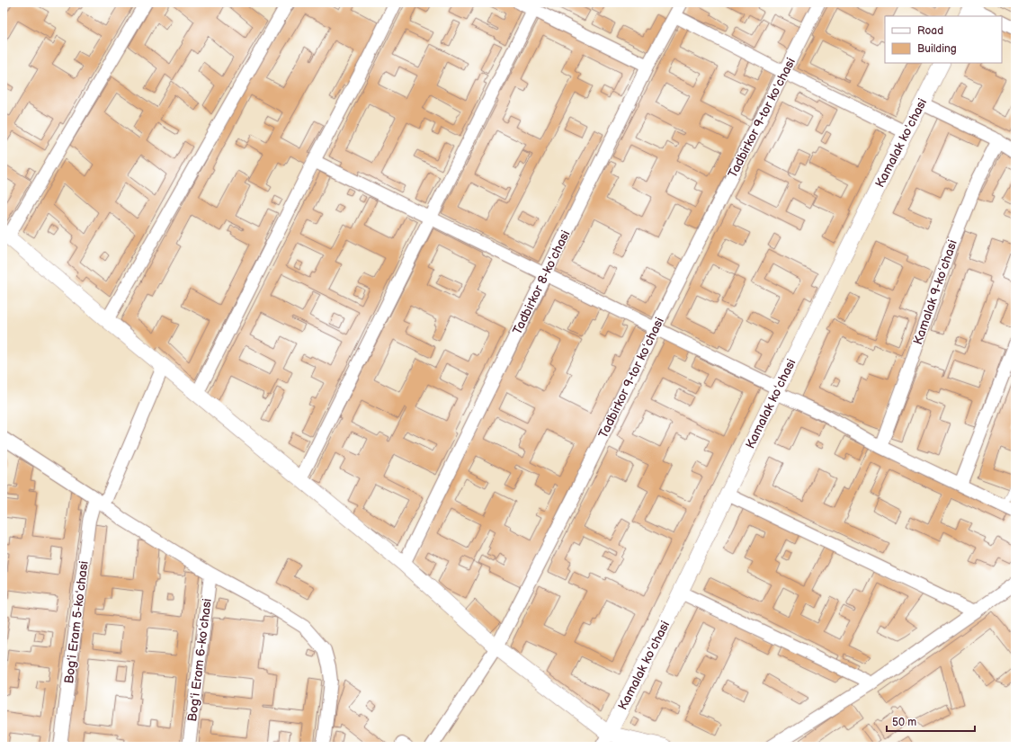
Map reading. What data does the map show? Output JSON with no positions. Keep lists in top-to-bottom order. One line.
{"streets":{"street":["Tadbirkor 9-tor koʻchasi","Kamalak koʻchasi","Tadbirkor 8-koʻchasi","Kamalak 9-koʻchasi","Bogʻi Eram 5-koʻchasi","Bogʻi Eram 6-koʻchasi"]},"legend":["Road","Building"],"scale_bar":"50 m"}
